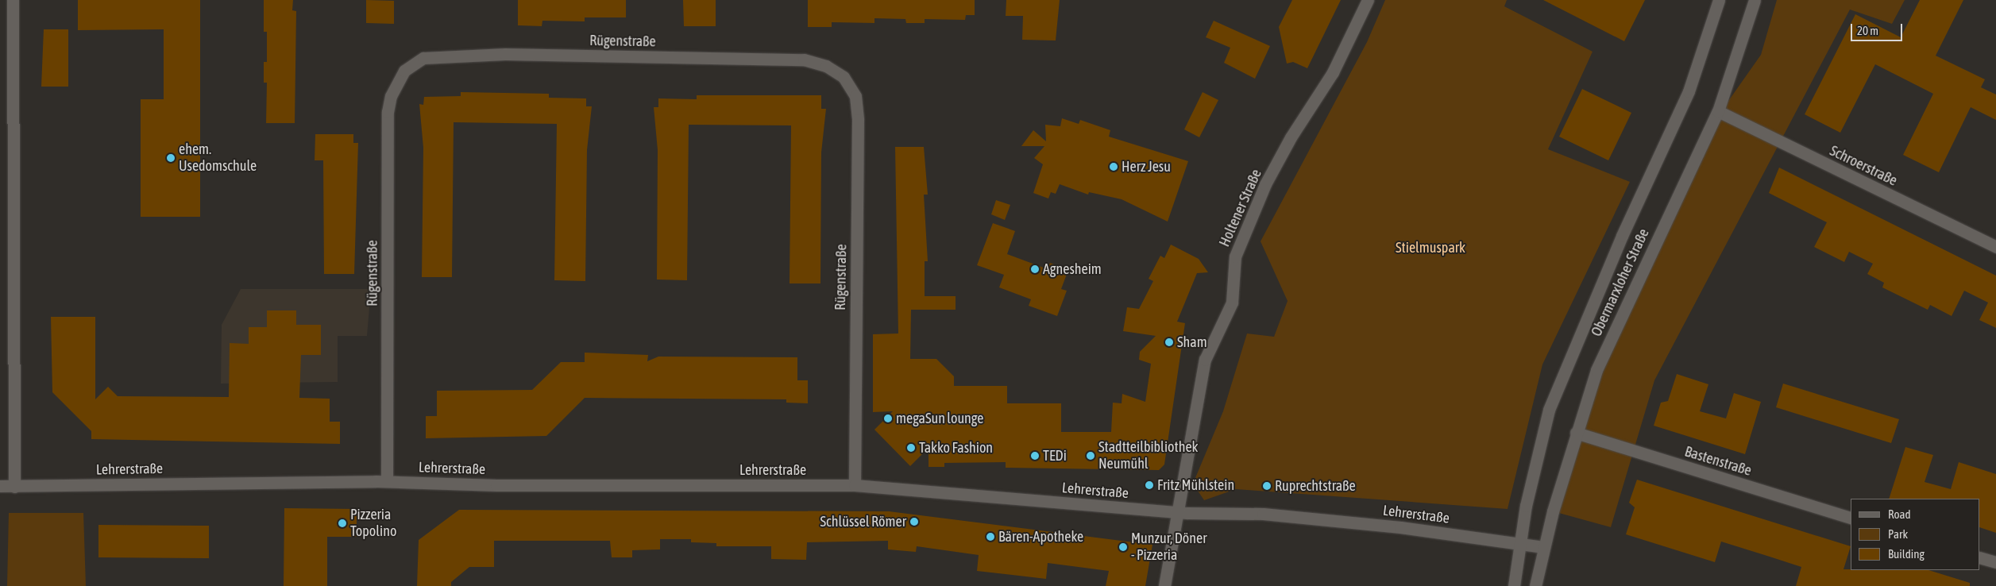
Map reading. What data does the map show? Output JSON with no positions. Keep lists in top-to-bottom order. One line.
{"streets":{"street":["Rügenstraße","Schroerstraße","Holtener Straße","Obermarxloher Straße","Bastenstraße","Lehrerstraße"]},"crossings":[["Rügenstraße","Lehrerstraße"],["Schroerstraße","Obermarxloher Straße"],["Holtener Straße","Lehrerstraße"],["Obermarxloher Straße","Bastenstraße"],["Obermarxloher Straße","Lehrerstraße"]],"parks":["Stielmuspark"],"places":["ehem. Usedomschule","Herz Jesu","Agnesheim","Sham","megaSun lounge","Takko Fashion","TEDi","Stadtteilbibliothek Neumühl","Fritz Mühlstein","Ruprechtstraße","Schlüssel Römer","Pizzeria Topolino","Bären-Apotheke","Munzur, Döner - Pizzeria"],"legend":["Road","Park","Building"],"scale_bar":"20 m"}
